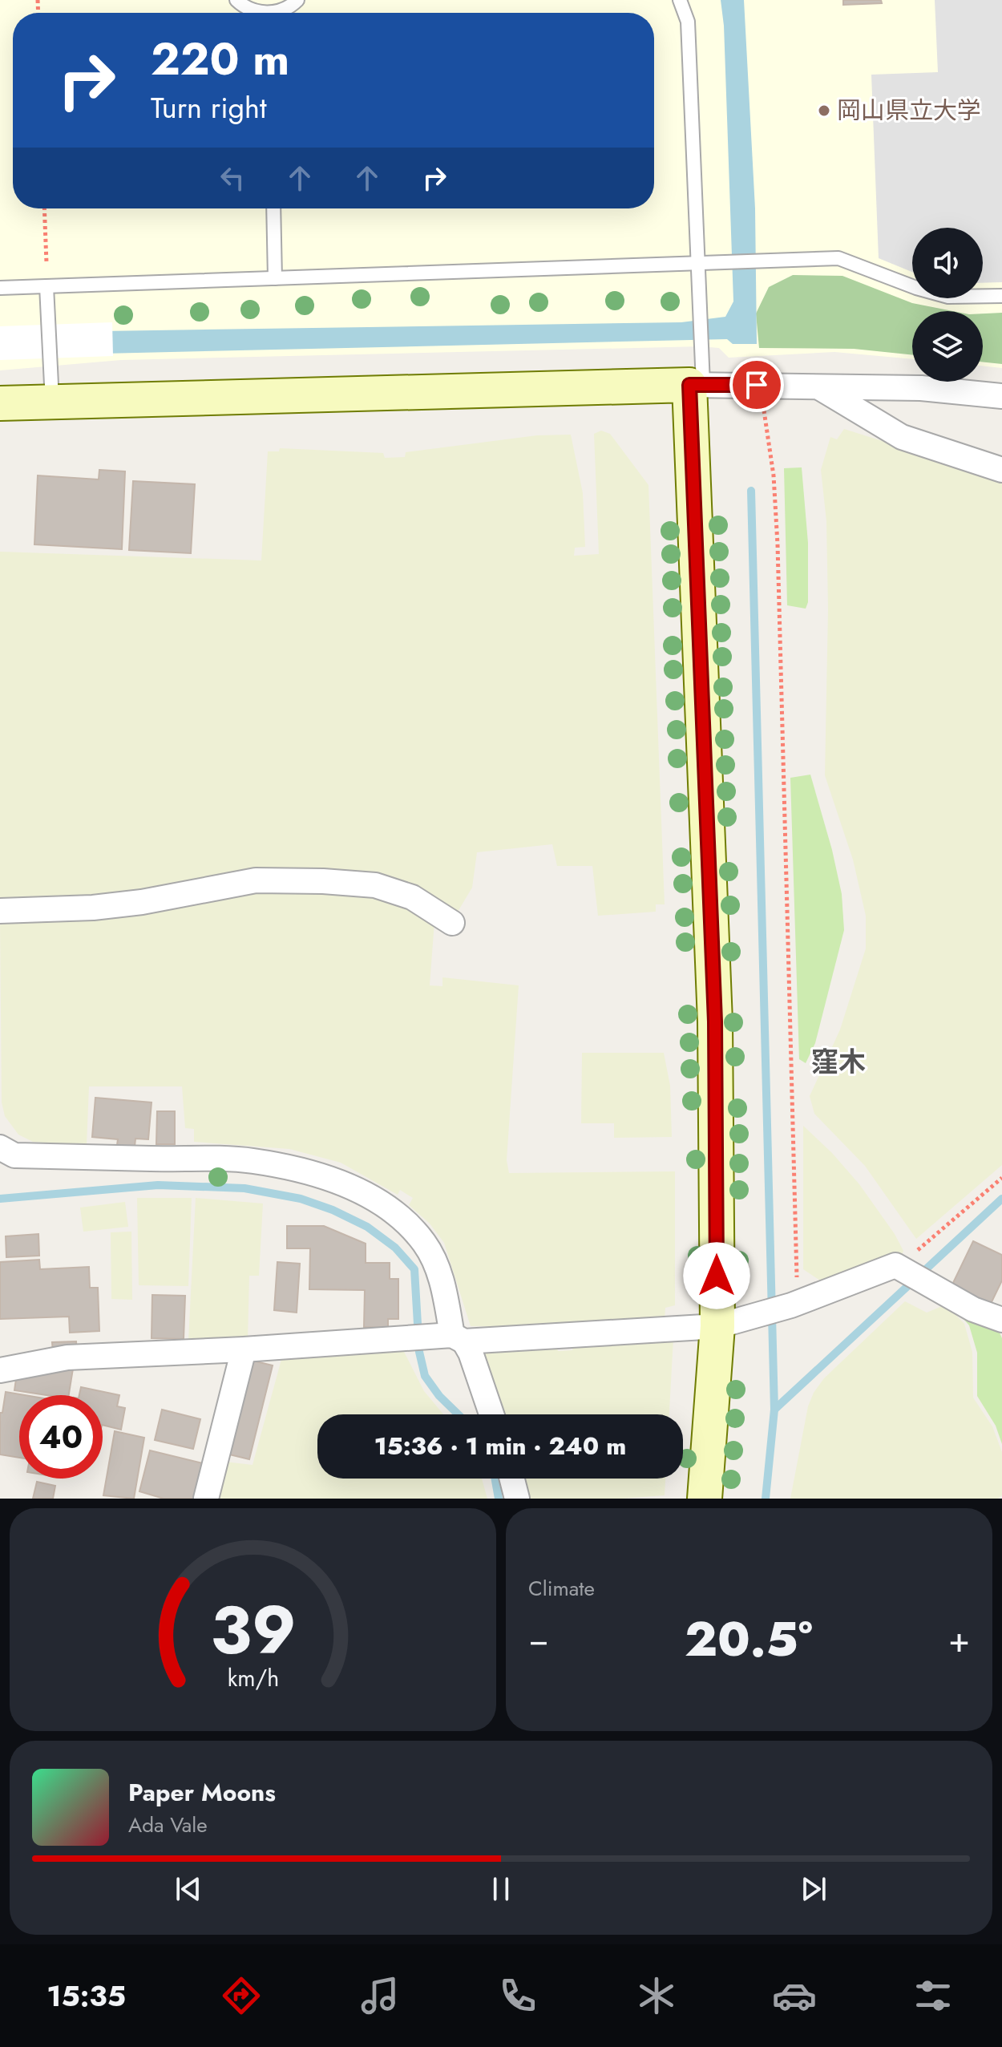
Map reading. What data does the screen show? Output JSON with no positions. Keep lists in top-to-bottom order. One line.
{"districts":["窪木"],"places":["岡山県立大学"],"page":{"turn":["220 m","Turn right"],"limit":"40","trip":"15:36 · 1 min · 240 m","tile":"Climate","heat":["−","20.5°","+"],"song":["Paper Moons","Ada Vale"],"tabs":"15:35","gauge":["39","km/h"]}}
